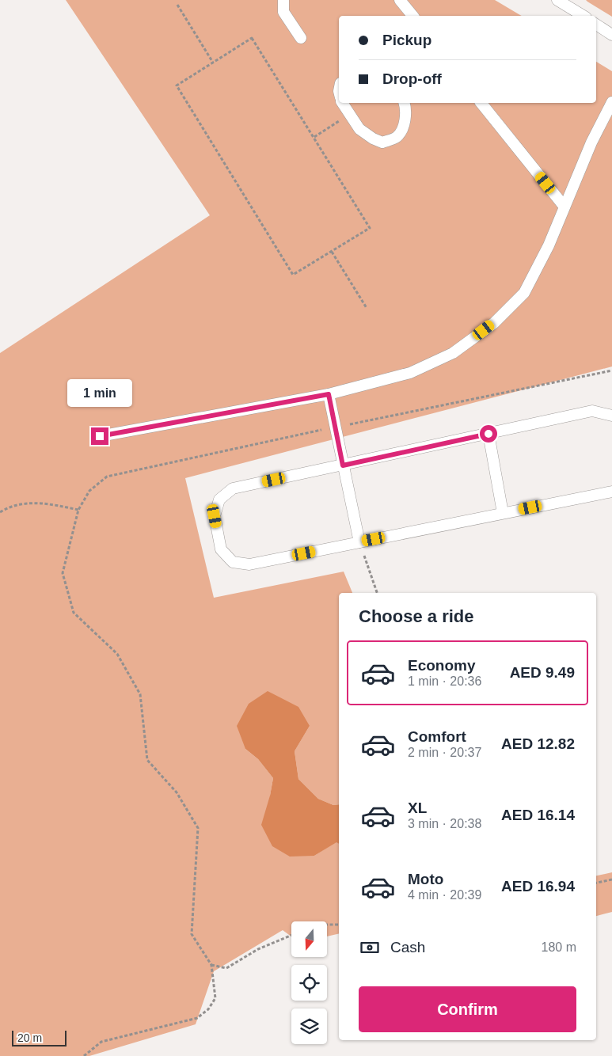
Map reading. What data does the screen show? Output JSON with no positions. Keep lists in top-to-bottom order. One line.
{"scale_bar":"20 m","north":"bottom","page":{"banner":["Pickup","Drop-off"],"bubble":"1 min","heading":"Choose a ride","list":[{"name":"Economy","note":"1 min · 20:36","value":"AED 9.49"},{"name":"Comfort","note":"2 min · 20:37","value":"AED 12.82"},{"name":"XL","note":"3 min · 20:38","value":"AED 16.14"},{"name":"Moto","note":"4 min · 20:39","value":"AED 16.94"}],"pay":["Cash","180 m"],"buttons":"Confirm","scale":"20 m"}}
